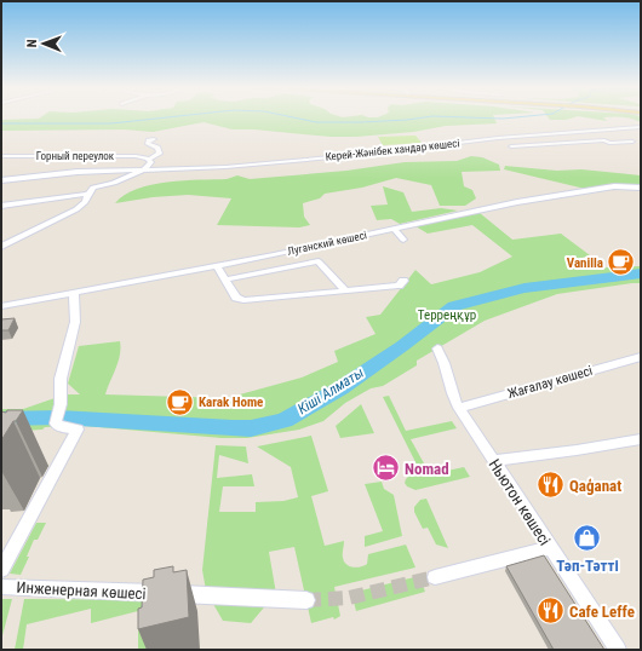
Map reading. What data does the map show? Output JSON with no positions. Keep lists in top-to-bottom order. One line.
{"streets":{"street":["Керей-Жәнібек хандар көшесі","Горный переулок","Луганский көшесі","Жағалау көшесі","Ньютон көшесі","Инженерная көшесі"]},"crossings":[["Керей-Жәнібек хандар көшесі","Горный переулок"],["Луганский көшесі","Инженерная көшесі"],["Жағалау көшесі","Ньютон көшесі"]],"water":["Кіші Алматы"],"parks":["Терреңқұр"],"places":{"cafe":["Vanilla","Karak Home"],"hotel":["Nomad"],"restaurant":["Qaģanat","Cafe Leffe"],"shop":["Тәп-Тәтті"]},"north":"left"}
